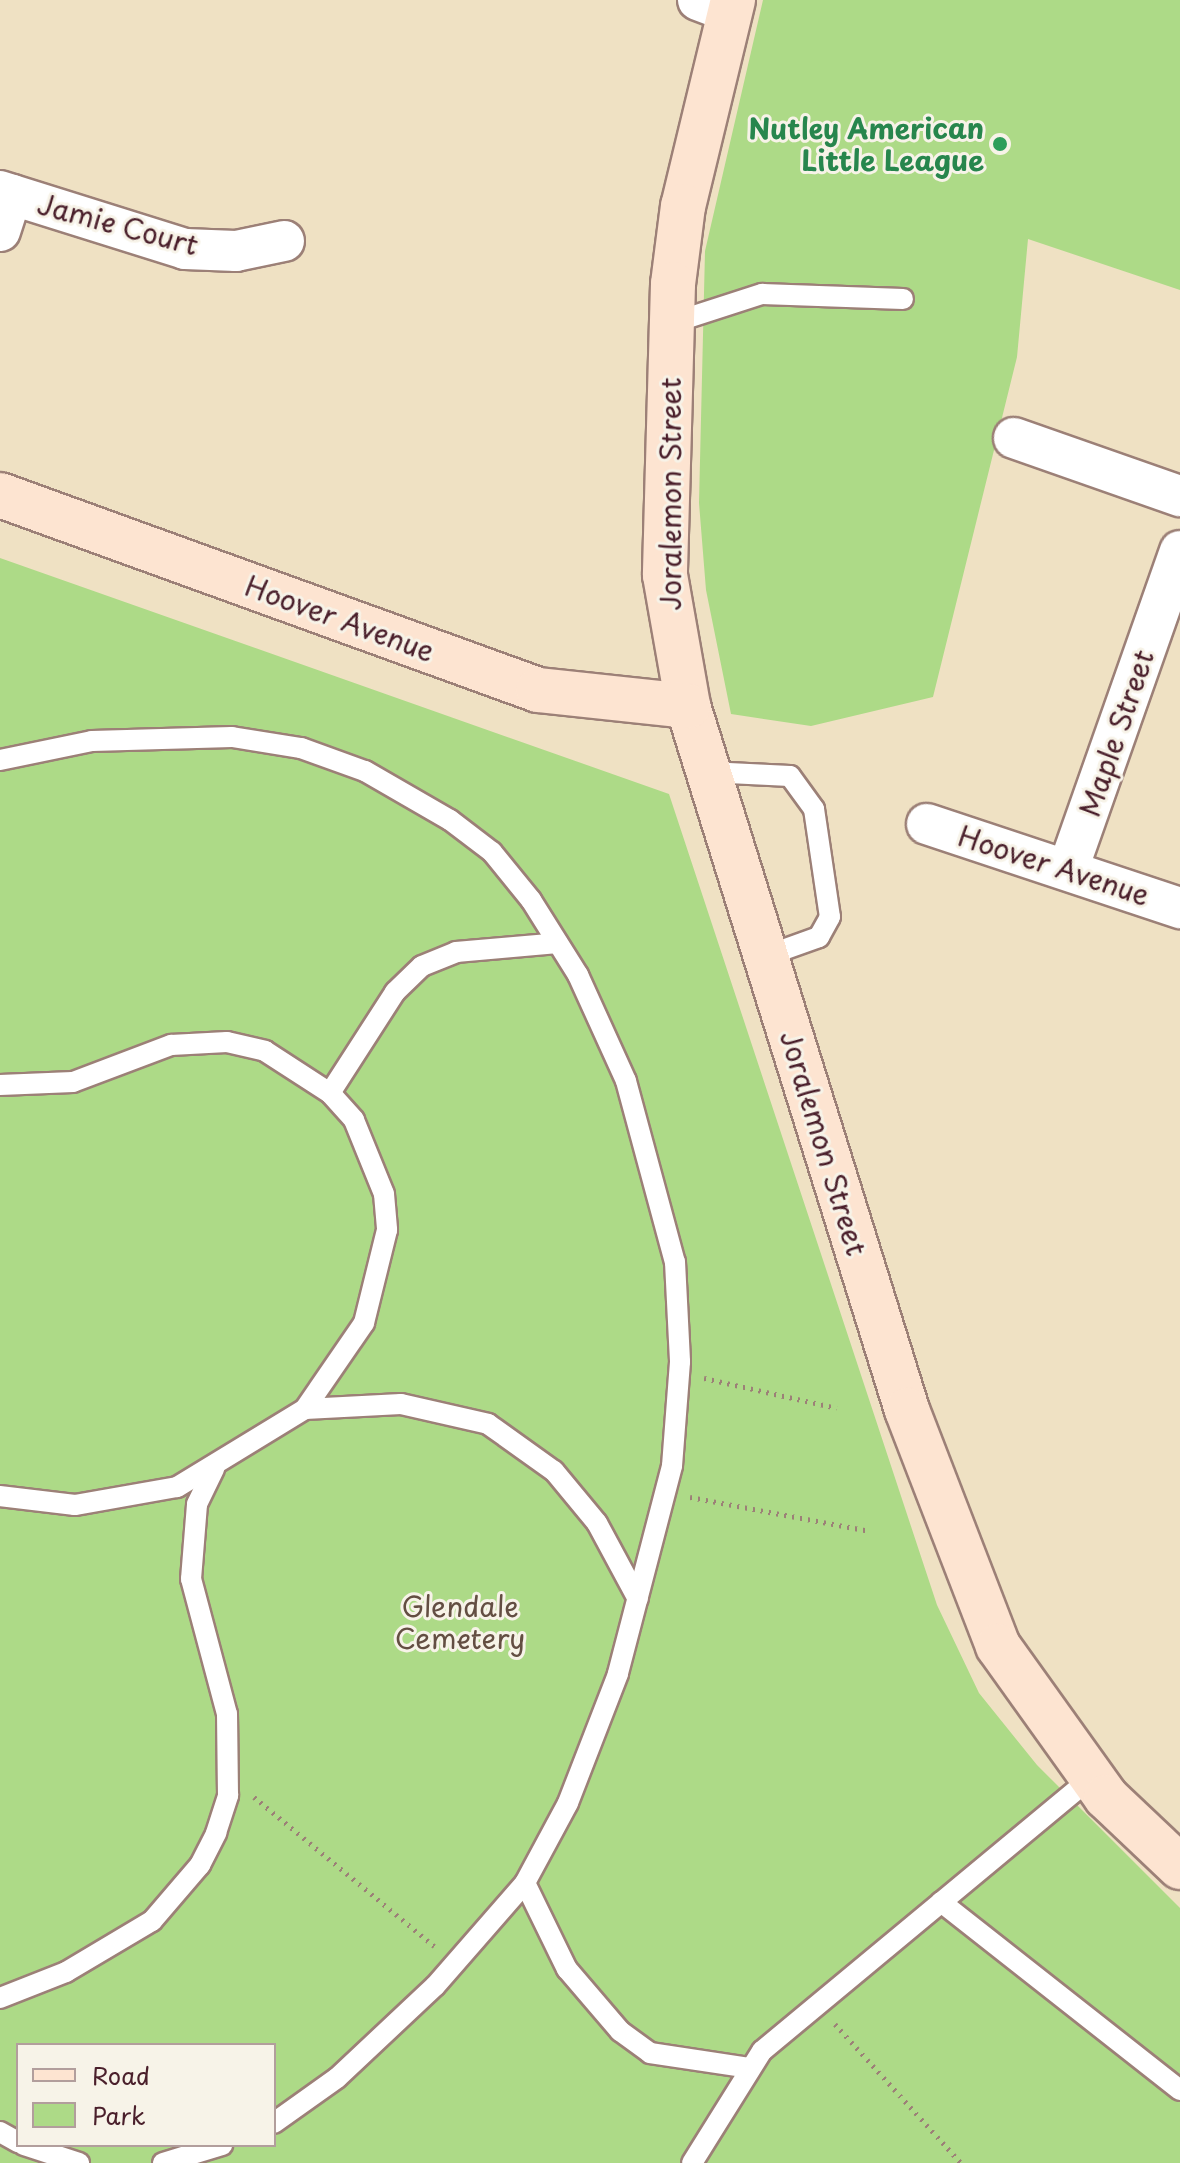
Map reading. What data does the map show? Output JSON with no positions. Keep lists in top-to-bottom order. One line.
{"streets":{"street":["Jamie Court","Joralemon Street","Hoover Avenue","Maple Street"]},"crossings":[["Joralemon Street","Hoover Avenue"],["Hoover Avenue","Maple Street"]],"parks":["Glendale Cemetery"],"places":["Nutley American Little League"],"legend":["Road","Park"]}
